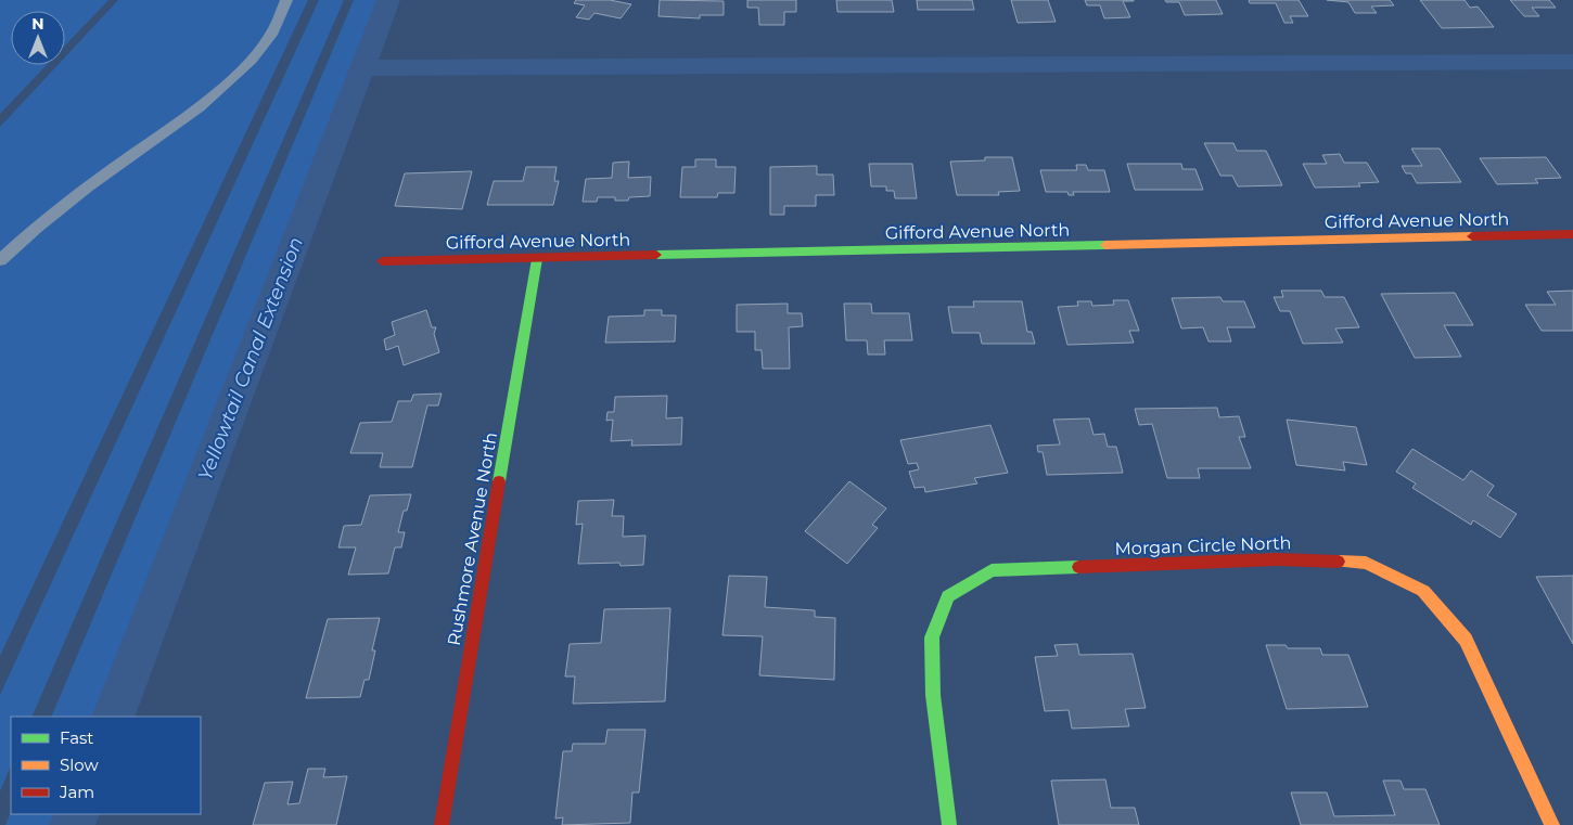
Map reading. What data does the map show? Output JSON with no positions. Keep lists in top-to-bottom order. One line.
{"streets":{"street":["Gifford Avenue North","Rushmore Avenue North","Morgan Circle North"]},"crossings":[["Gifford Avenue North","Rushmore Avenue North"]],"water":["Yellowtail Canal Extension"],"legend":["Fast","Slow","Jam"],"north":"top"}
